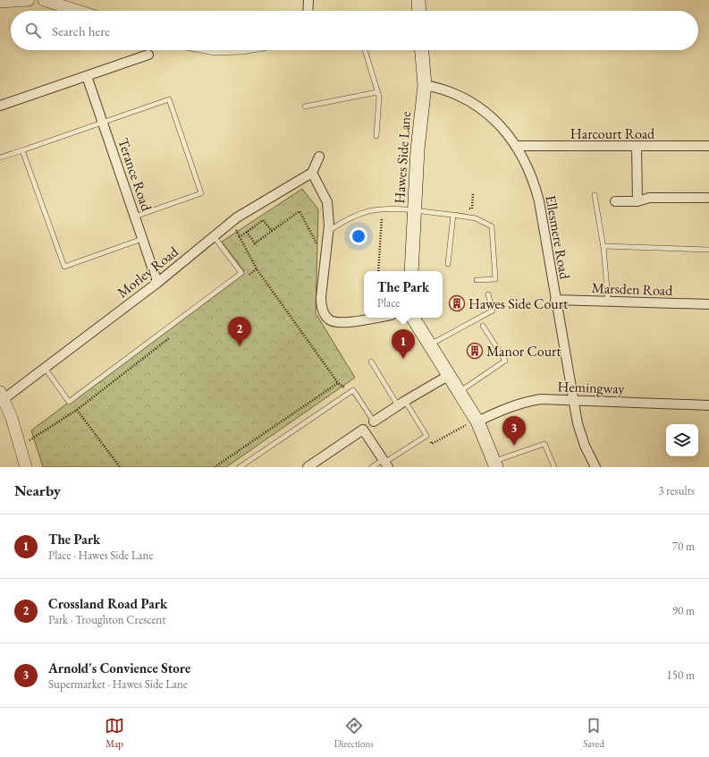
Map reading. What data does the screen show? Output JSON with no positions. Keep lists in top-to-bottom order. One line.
{"streets":{"main road":["Hawes Side Lane"],"street":["Harcourt Road","Terance Road","Ellesmere Road","Morley Road","Marsden Road","Hemingway"]},"crossings":[["Harcourt Road","Ellesmere Road"],["Hawes Side Lane","Ellesmere Road"],["Terance Road","Morley Road"],["Ellesmere Road","Marsden Road"],["Ellesmere Road","Hemingway"]],"places":{"building":["Hawes Side Court","Manor Court"]},"page":{"search":"Search here","popup":["The Park","Place"],"pins":["2","1","3"],"heading":["Nearby","3 results"],"list":[{"mark":"1","name":"The Park","note":"Place · Hawes Side Lane","value":"70 m"},{"mark":"2","name":"Crossland Road Park","note":"Park · Troughton Crescent","value":"90 m"},{"mark":"3","name":"Arnold's Convience Store","note":"Supermarket · Hawes Side Lane","value":"150 m"}],"nav":["Map","Directions","Saved"]}}
